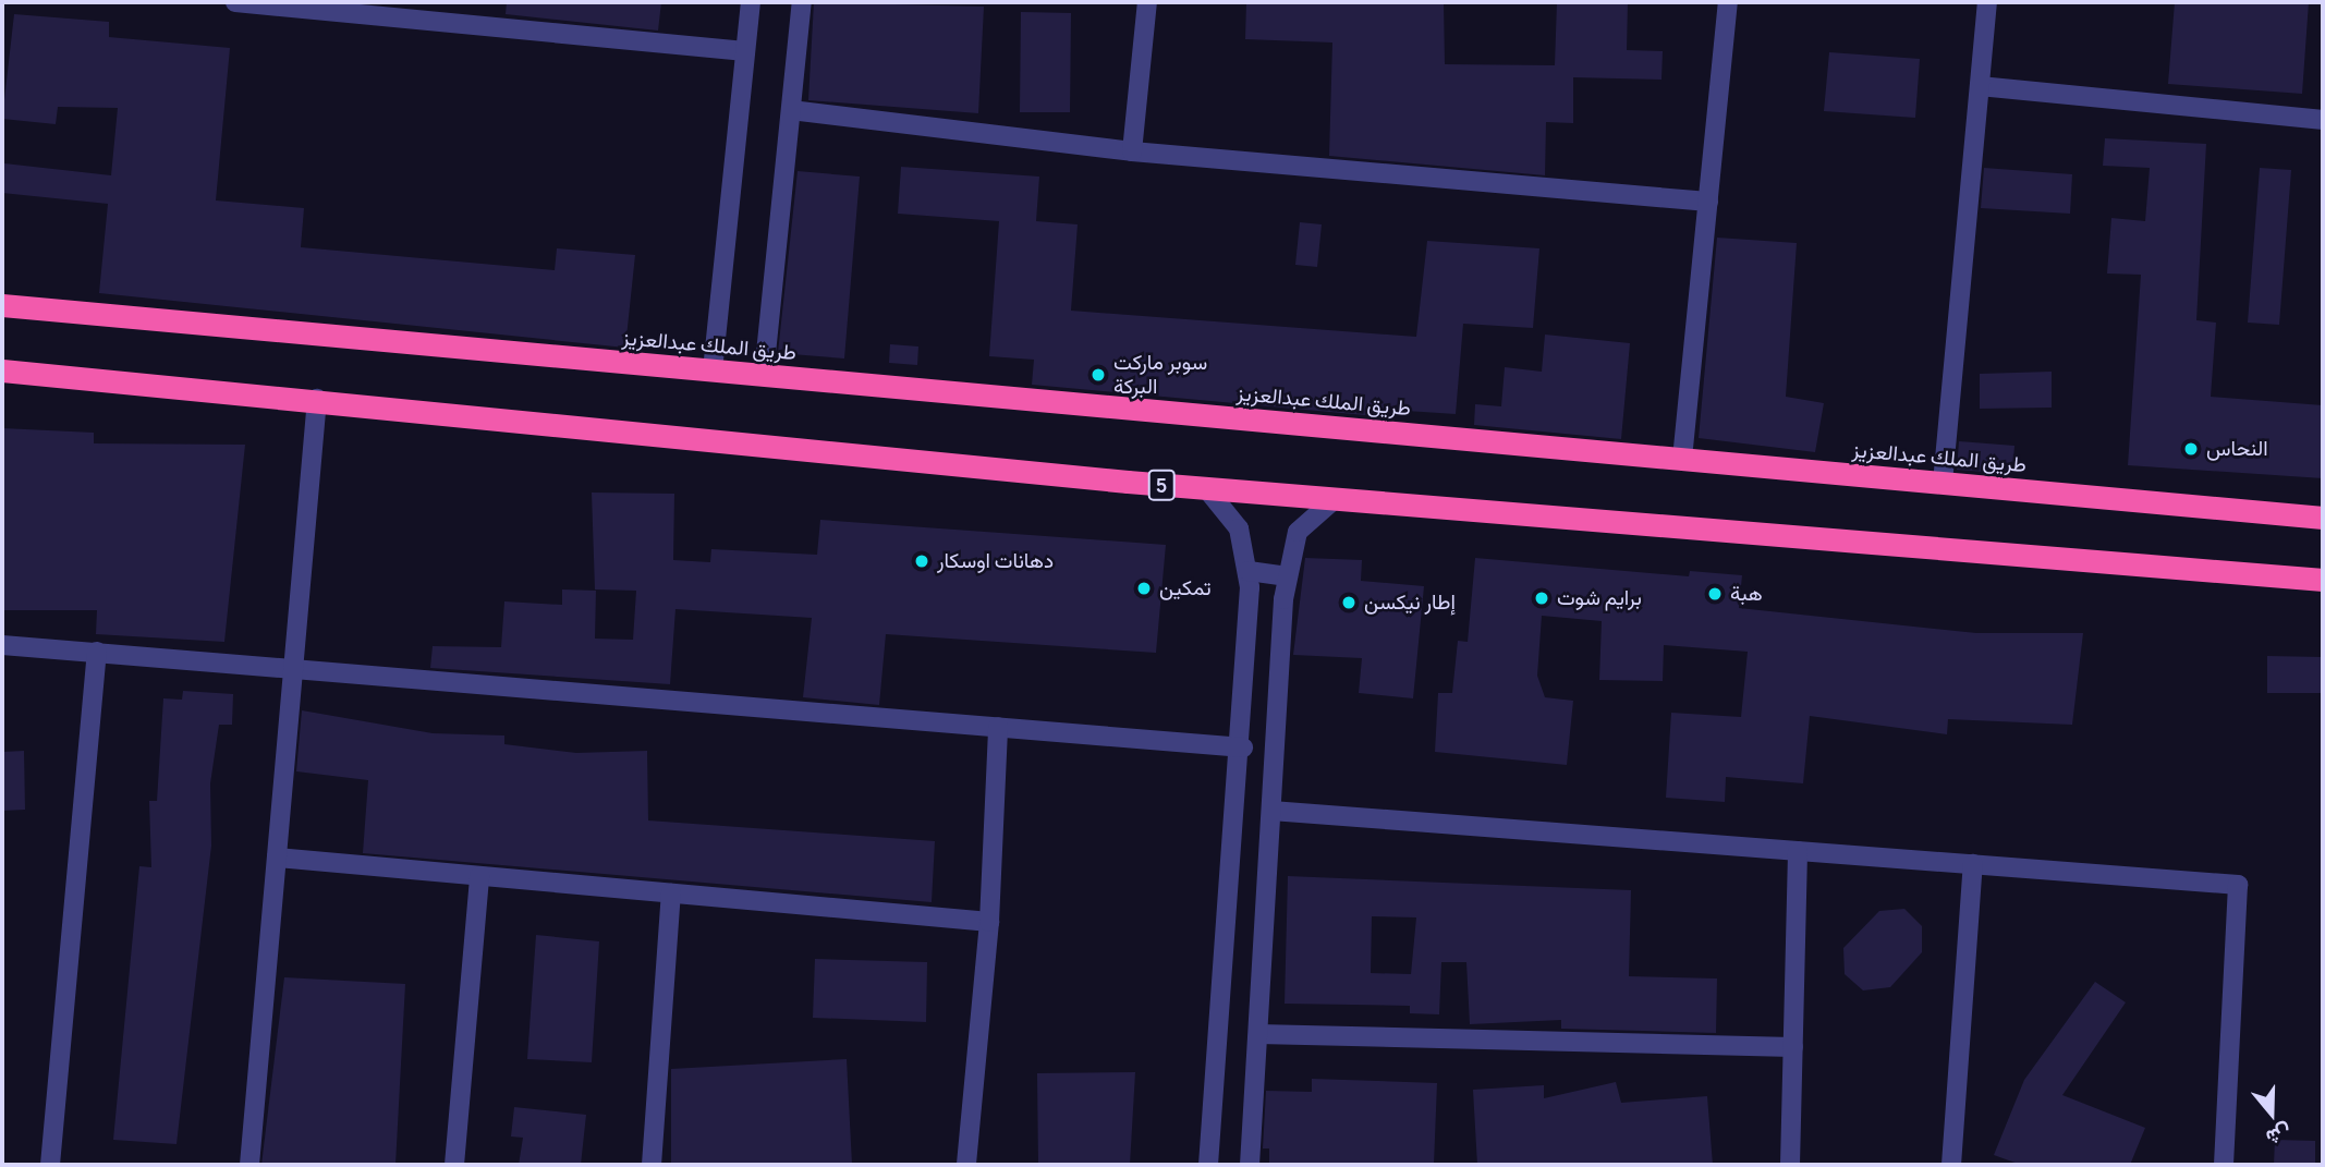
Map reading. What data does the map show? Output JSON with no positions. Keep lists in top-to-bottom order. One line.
{"streets":{"highway":["طريق الملك عبدالعزيز","5"]},"places":["سوبر ماركت البركة","النحاس","دهانات اوسكار","تمكين","هبة","برايم شوت","إطار نيكسن"],"north":"bottom"}
